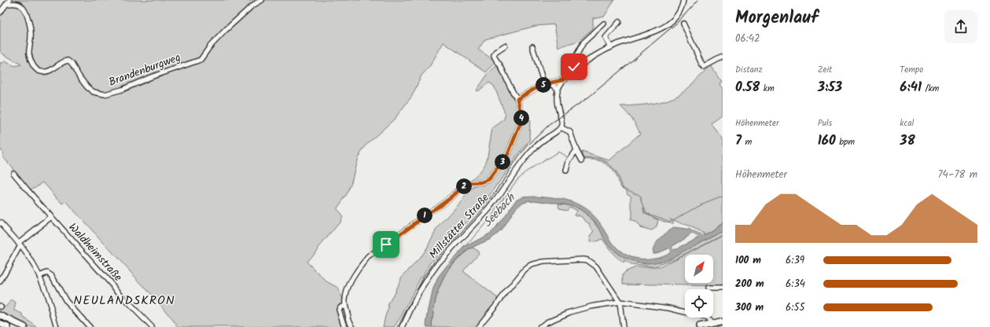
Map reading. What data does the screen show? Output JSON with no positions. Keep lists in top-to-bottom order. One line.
{"streets":{"street":["Brandenburgweg","Millstätter Straße","Waldheimstraße"]},"districts":["NEULANDSKRON"],"water":["Seebach"],"north":"top right","page":{"heading":["Morgenlauf","06:42"],"stats":[["Distanz","0.58 km"],["Zeit","3:53"],["Tempo","6:41 /km"],["Höhenmeter","7 m"],["Puls","160 bpm"],["kcal","38"]],"pins":["5","4","3","2","1"],"chart":["Höhenmeter","74–78 m"],"list":[{"name":"100 m","note":"6:39"},{"name":"200 m","note":"6:34"},{"name":"300 m","note":"6:55"}]}}
